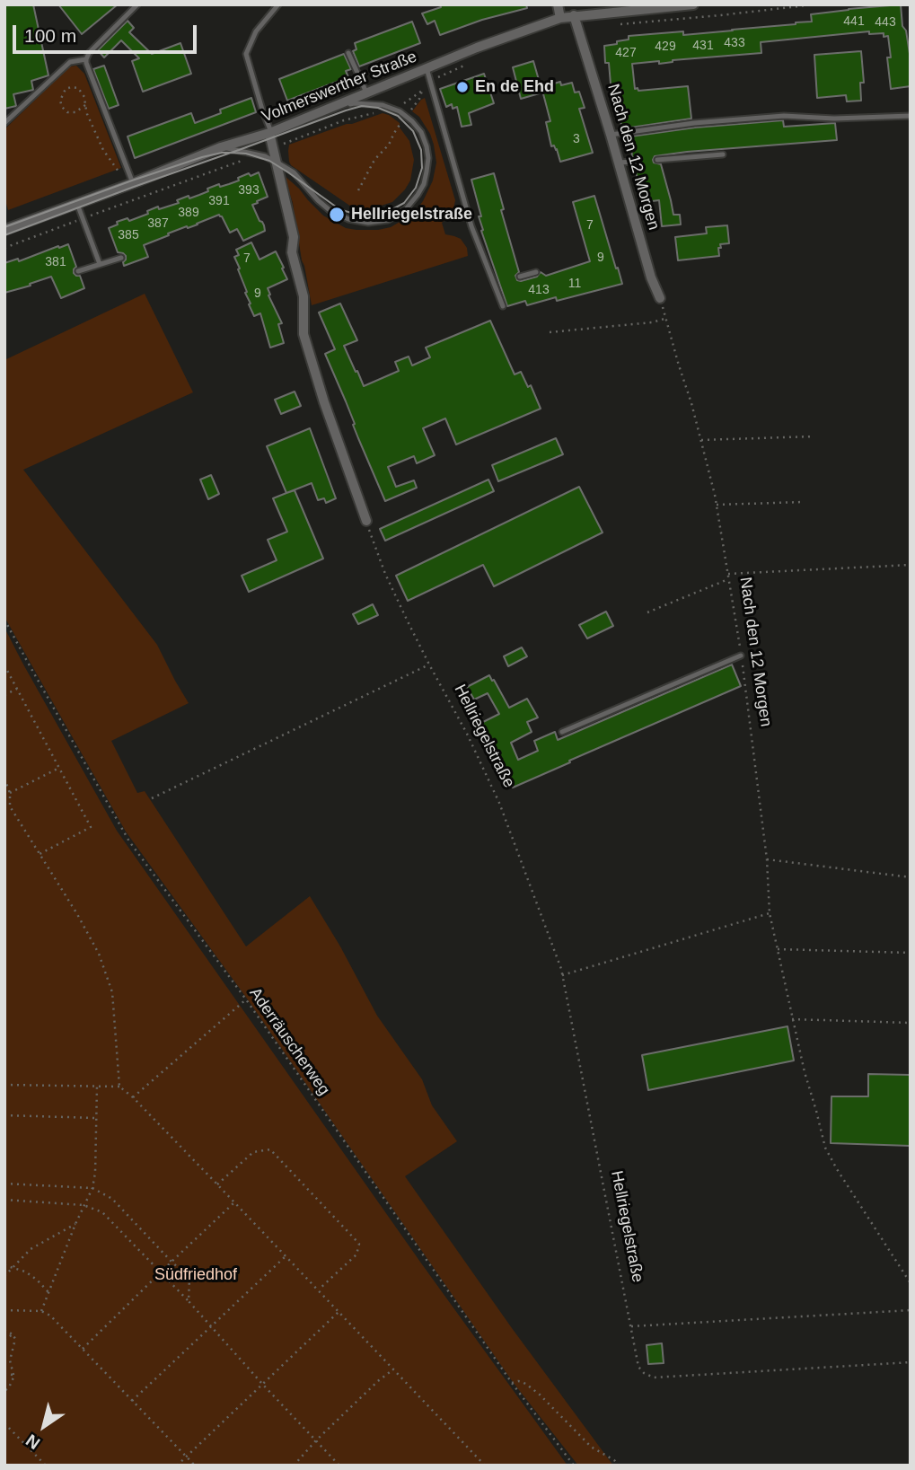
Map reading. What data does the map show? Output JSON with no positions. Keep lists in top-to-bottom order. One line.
{"streets":{"street":["Volmerswerther Straße","Nach den 12 Morgen"],"path":["Hellriegelstraße","Aderräuscherweg"]},"crossings":[["Volmerswerther Straße","Nach den 12 Morgen"]],"parks":["Südfriedhof"],"places":["En de Ehd","Hellriegelstraße"],"house_numbers":["441","443","433","431","429","427","3","393","391","389","387","7","385","9","7","381","11","413","9"],"scale_bar":"100 m","north":"bottom left"}
